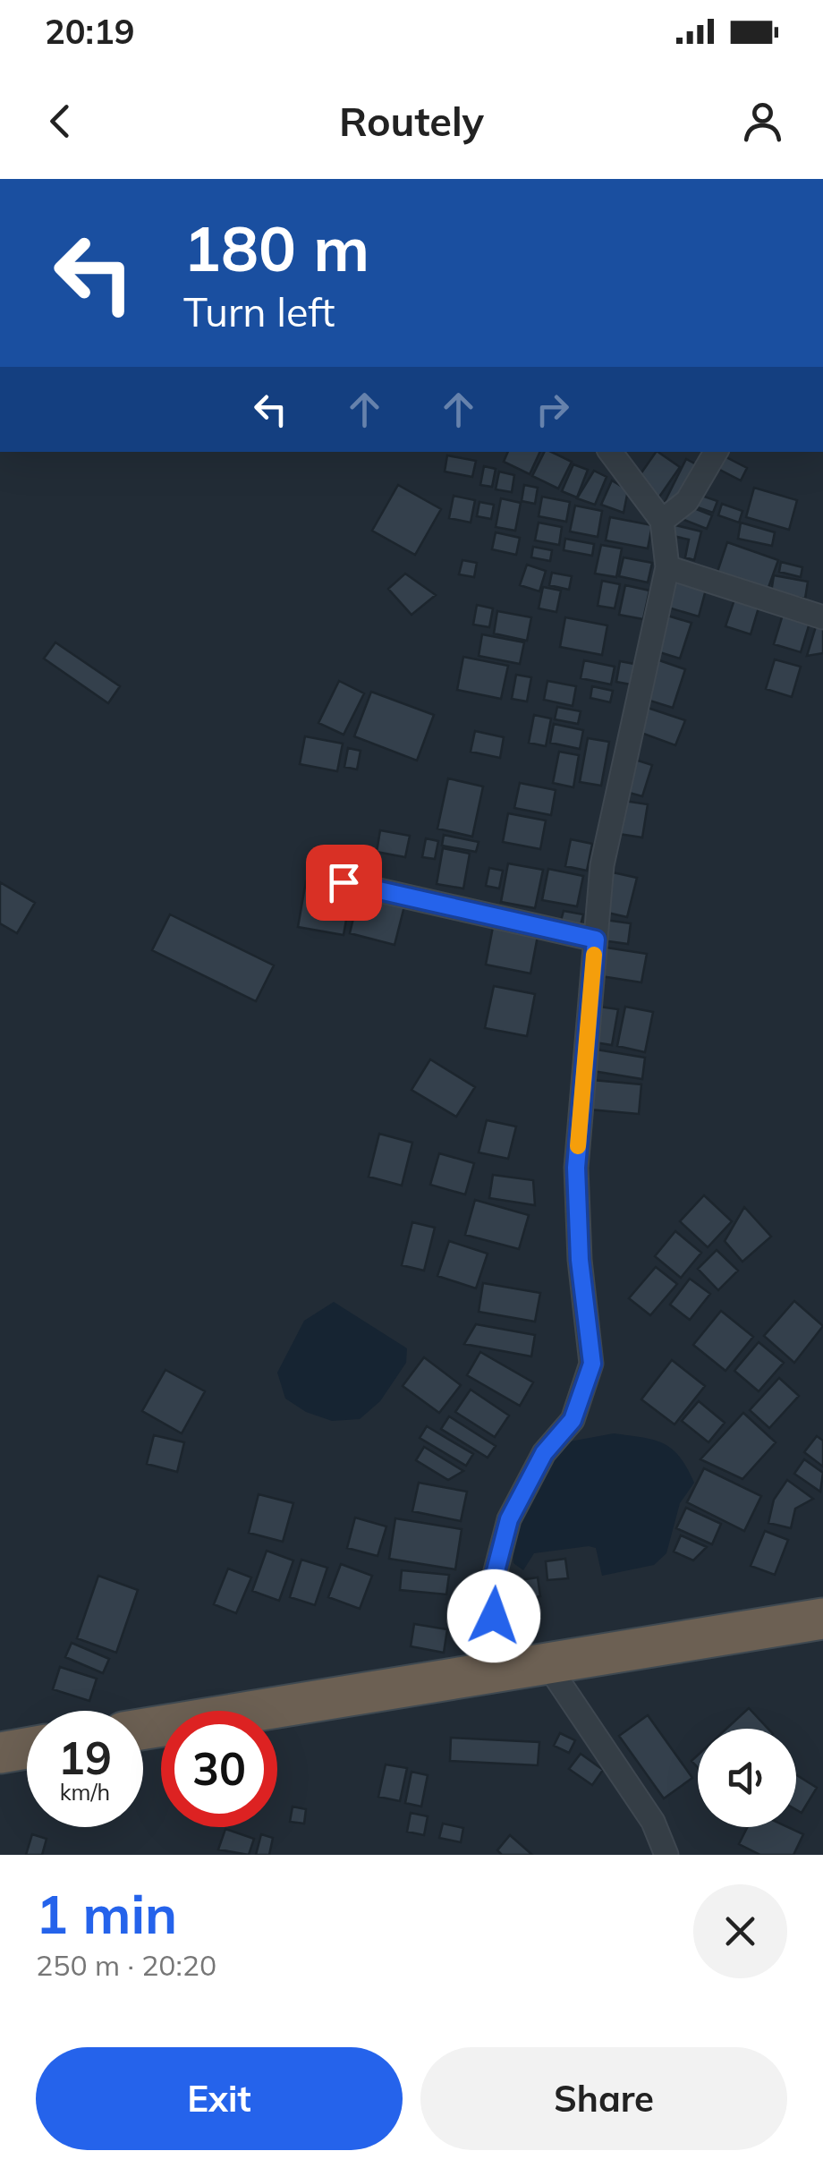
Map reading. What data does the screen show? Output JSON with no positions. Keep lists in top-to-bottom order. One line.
{"page":{"status":"20:19","header":"Routely","turn":["180 m","Turn left"],"speed":"19 km/h","limit":"30","heading":["1 min","250 m · 20:20"],"buttons":["Exit","Share"]}}
